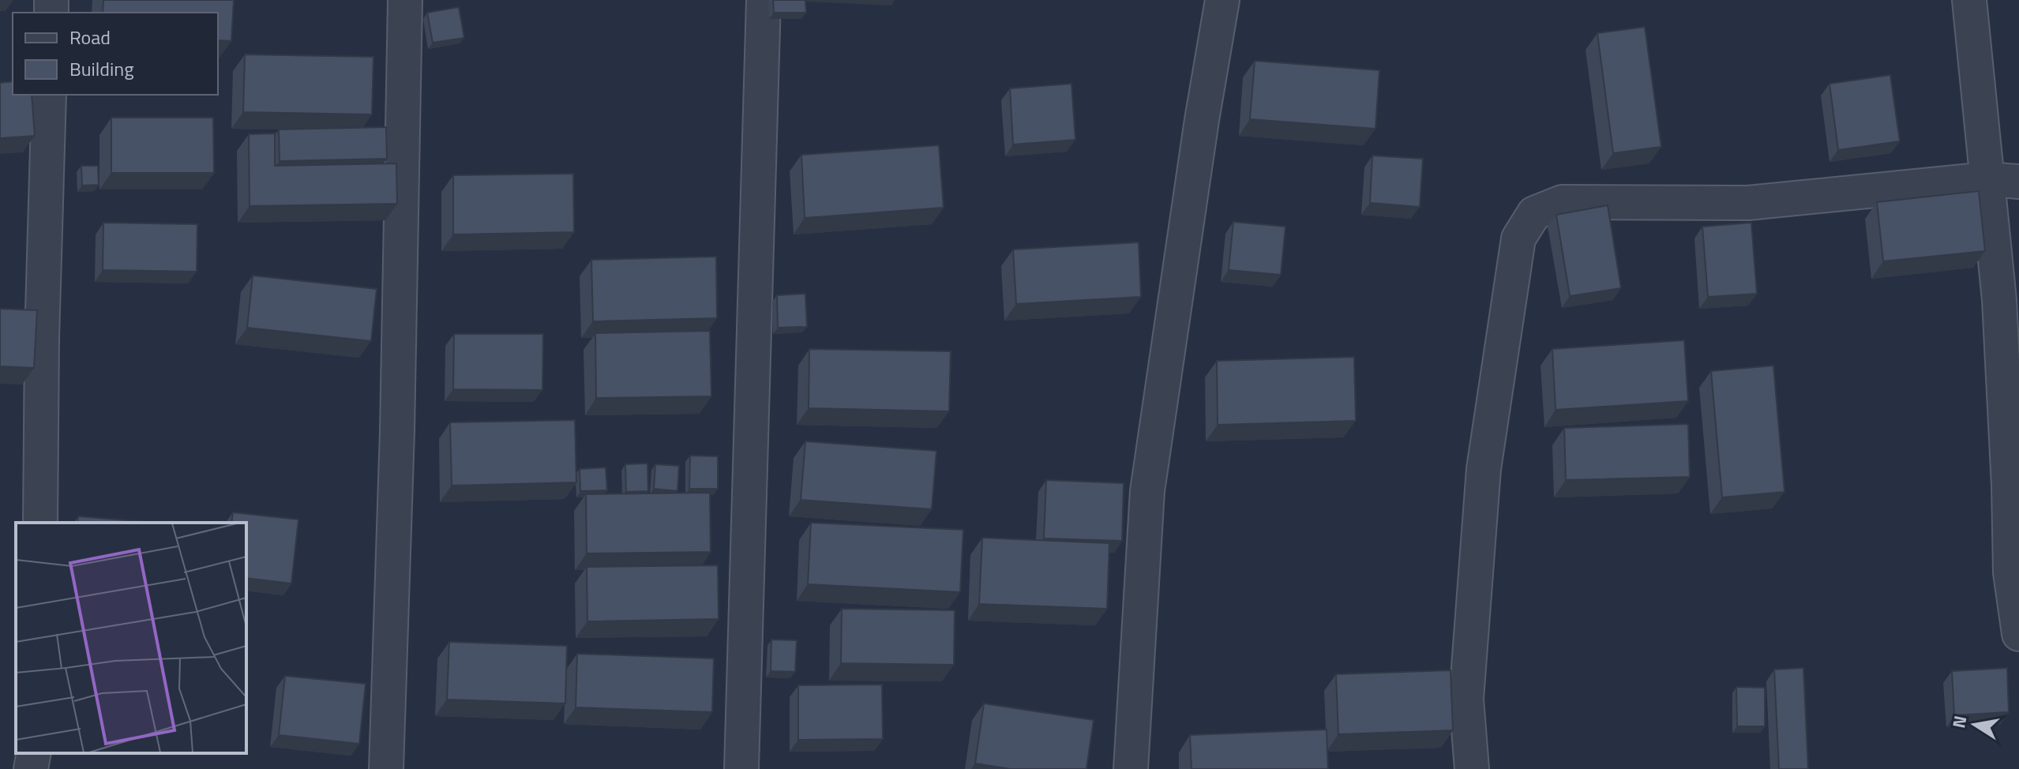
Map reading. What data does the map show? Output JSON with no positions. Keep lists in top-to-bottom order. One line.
{"legend":["Road","Building"],"north":"left"}
